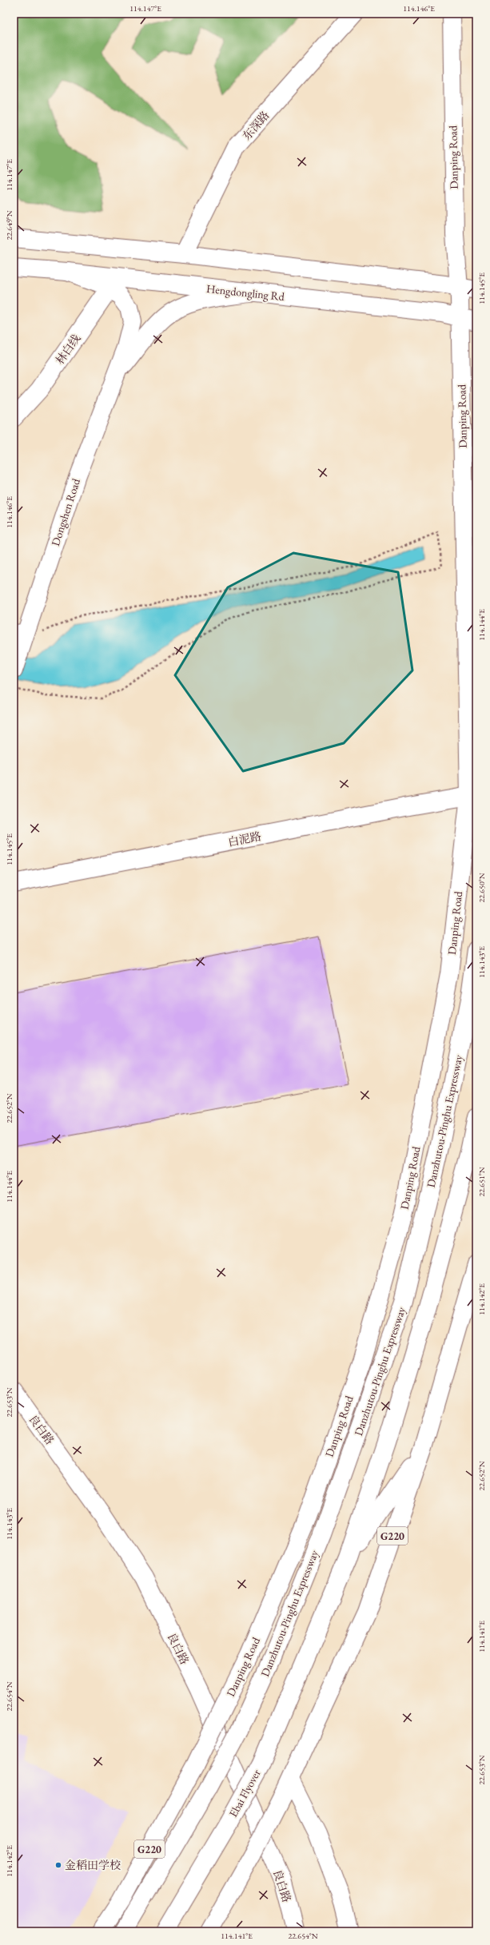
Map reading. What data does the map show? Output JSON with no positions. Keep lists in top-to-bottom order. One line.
{"streets":{"main road":["东深路","Danping Road","Hengdongling Rd","林白线","Dongshen Road","白泥路","Danzhutou-Pinghu Expressway","良白路","G220","Ebai Flyover"]},"crossings":[["Danping Road","Hengdongling Rd"],["Danping Road","白泥路"],["Hengdongling Rd","林白线"],["Hengdongling Rd","Dongshen Road"],["林白线","Dongshen Road"]],"places":["金稻田学校"],"coordinates":["114.147°E","114.146°E","22.649°N","114.145°E","114.144°E","22.650°N","114.143°E","22.652°N","22.651°N","114.142°E","22.653°N","114.141°E","22.654°N"]}
